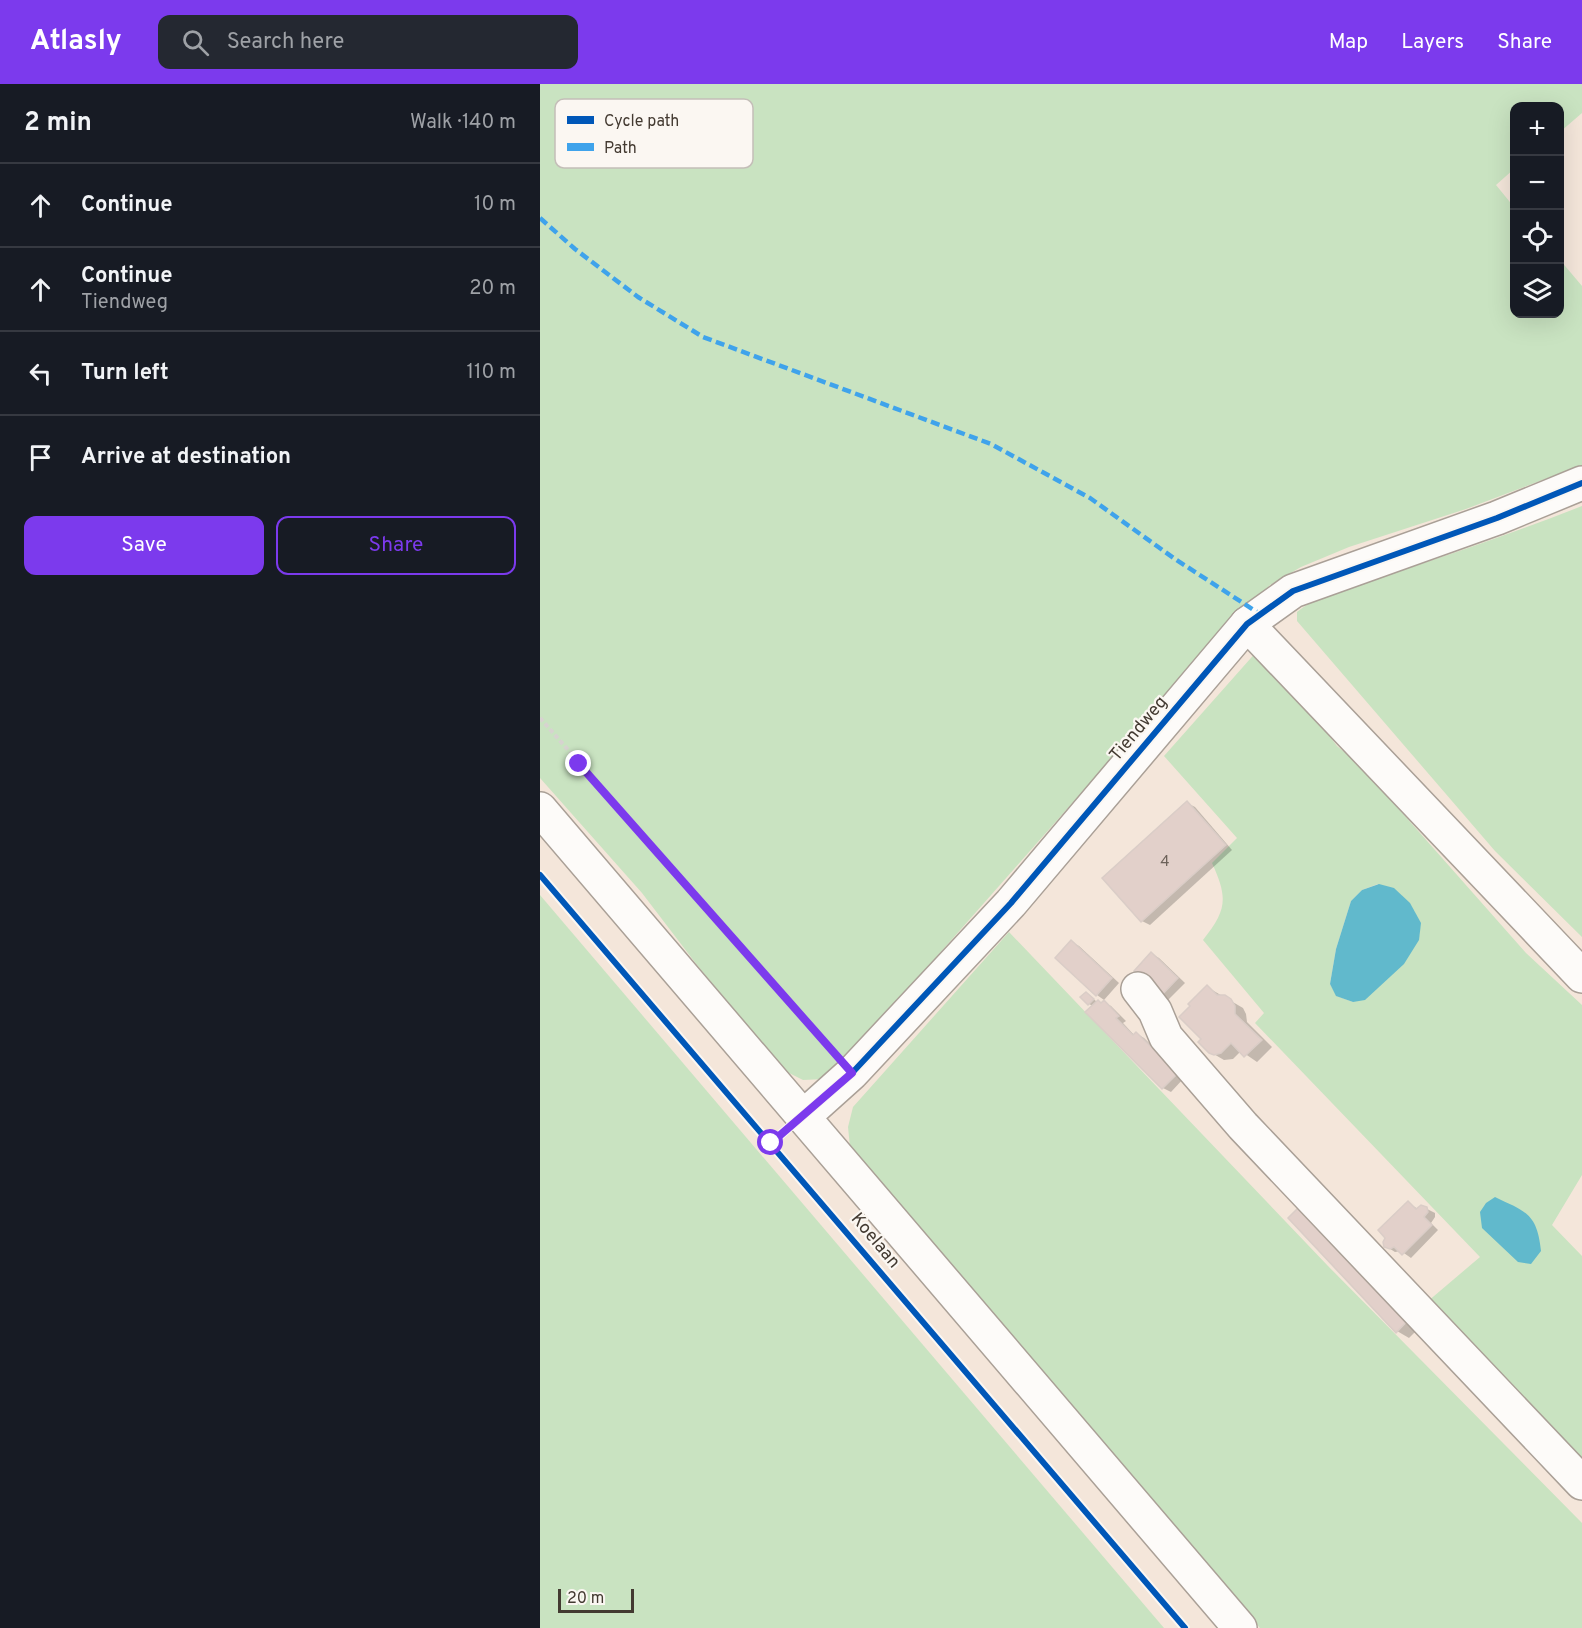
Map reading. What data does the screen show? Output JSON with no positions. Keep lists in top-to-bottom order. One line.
{"streets":{"street":["Tiendweg","Koelaan"]},"crossings":[["Tiendweg","Koelaan"]],"house_numbers":["4"],"legend":["Cycle path","Path"],"scale_bar":"20 m","page":{"header":"Atlasly","search":"Search here","nav":["Map","Layers","Share"],"heading":["2 min","Walk · 140 m"],"map_buttons":["+","−"],"list":[["Continue","10 m"],["Continue","Tiendweg","20 m"],["Turn left","110 m"],"Arrive at destination"],"buttons":["Save","Share"],"scale":"20 m"}}
